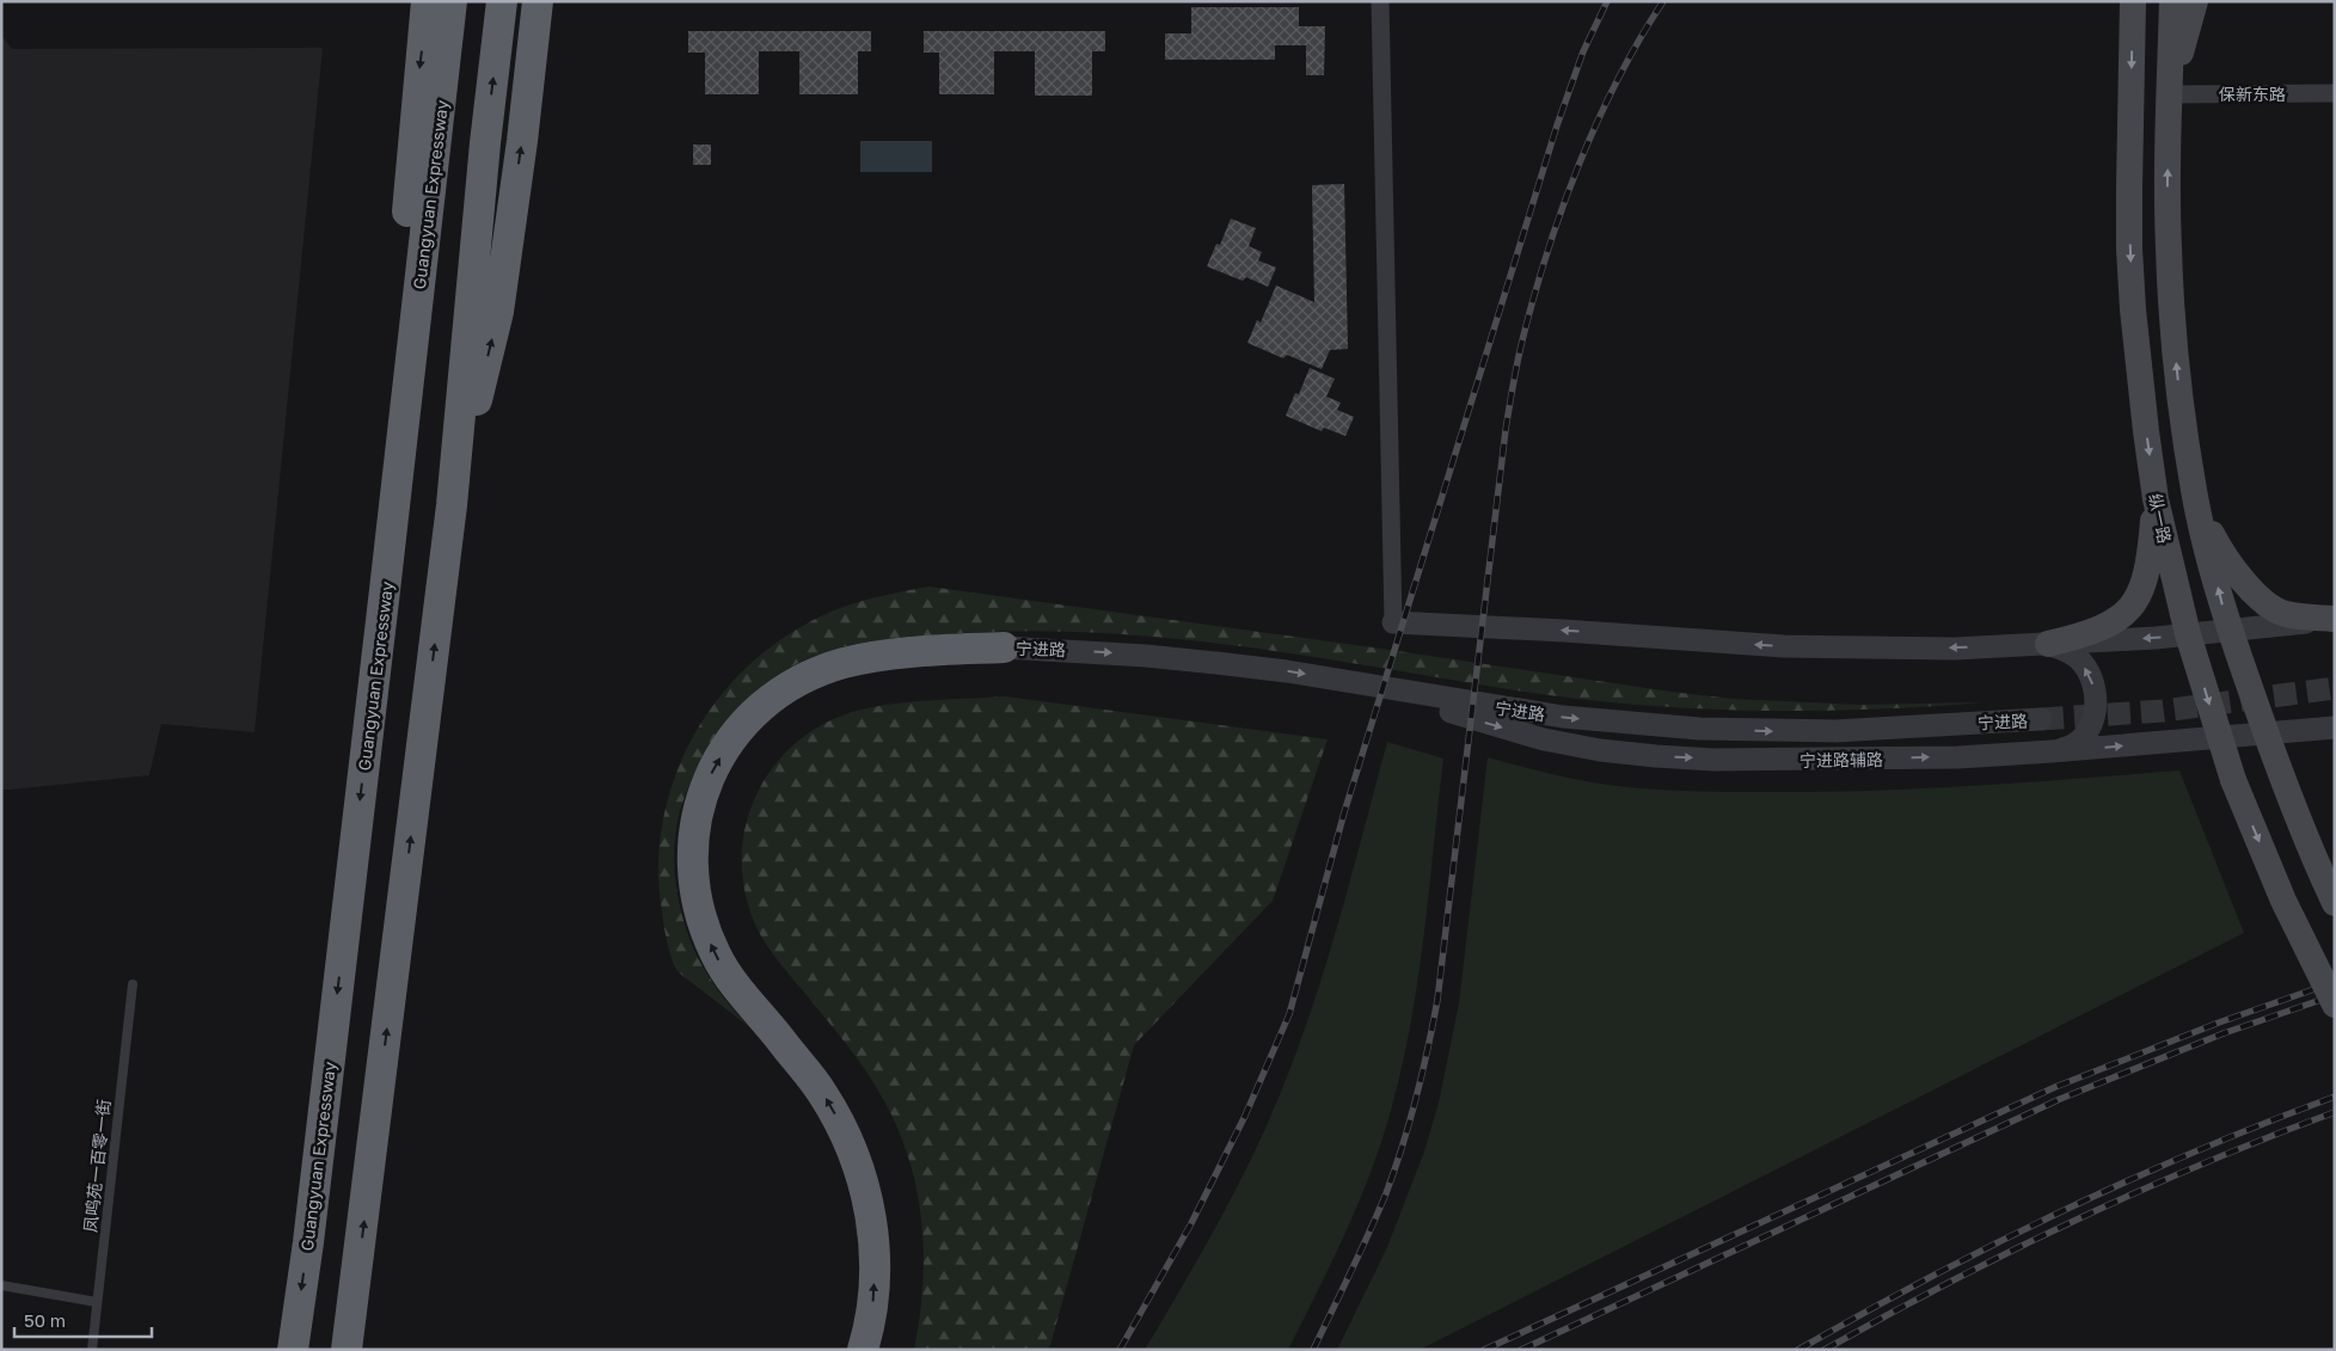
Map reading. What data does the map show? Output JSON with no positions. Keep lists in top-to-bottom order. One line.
{"streets":{"highway":["Guangyuan Expressway"],"main road":["纵一路"],"street":["保新东路","宁进路","宁进路辅路"],"lane":["凤鸣苑一百零一街"]},"crossings":[["纵一路","宁进路辅路"],["宁进路","宁进路辅路"]],"scale_bar":"50 m"}
